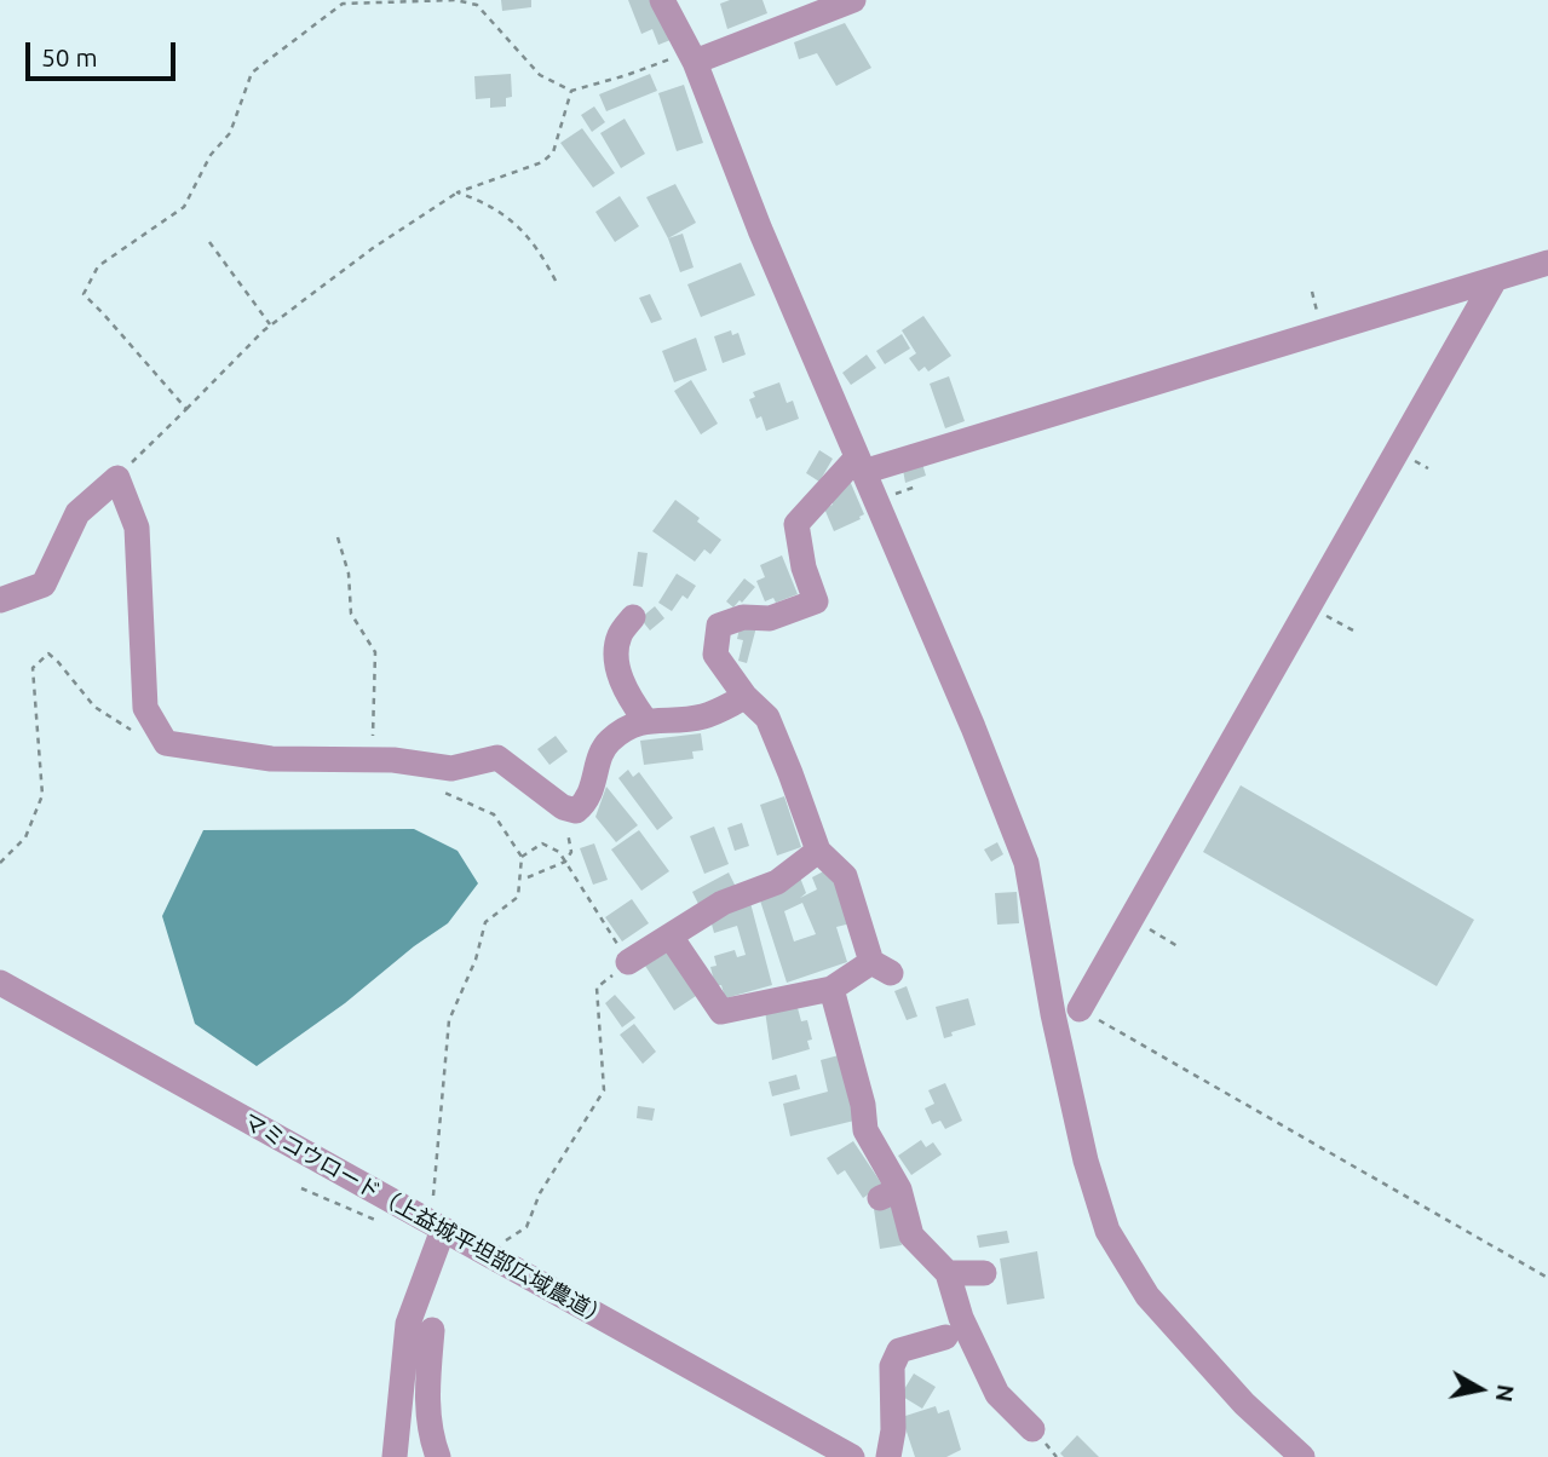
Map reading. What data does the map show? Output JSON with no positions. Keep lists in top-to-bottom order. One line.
{"streets":{"street":["マミコウロード（上益城平坦部広域農道）"]},"scale_bar":"50 m","north":"right"}
